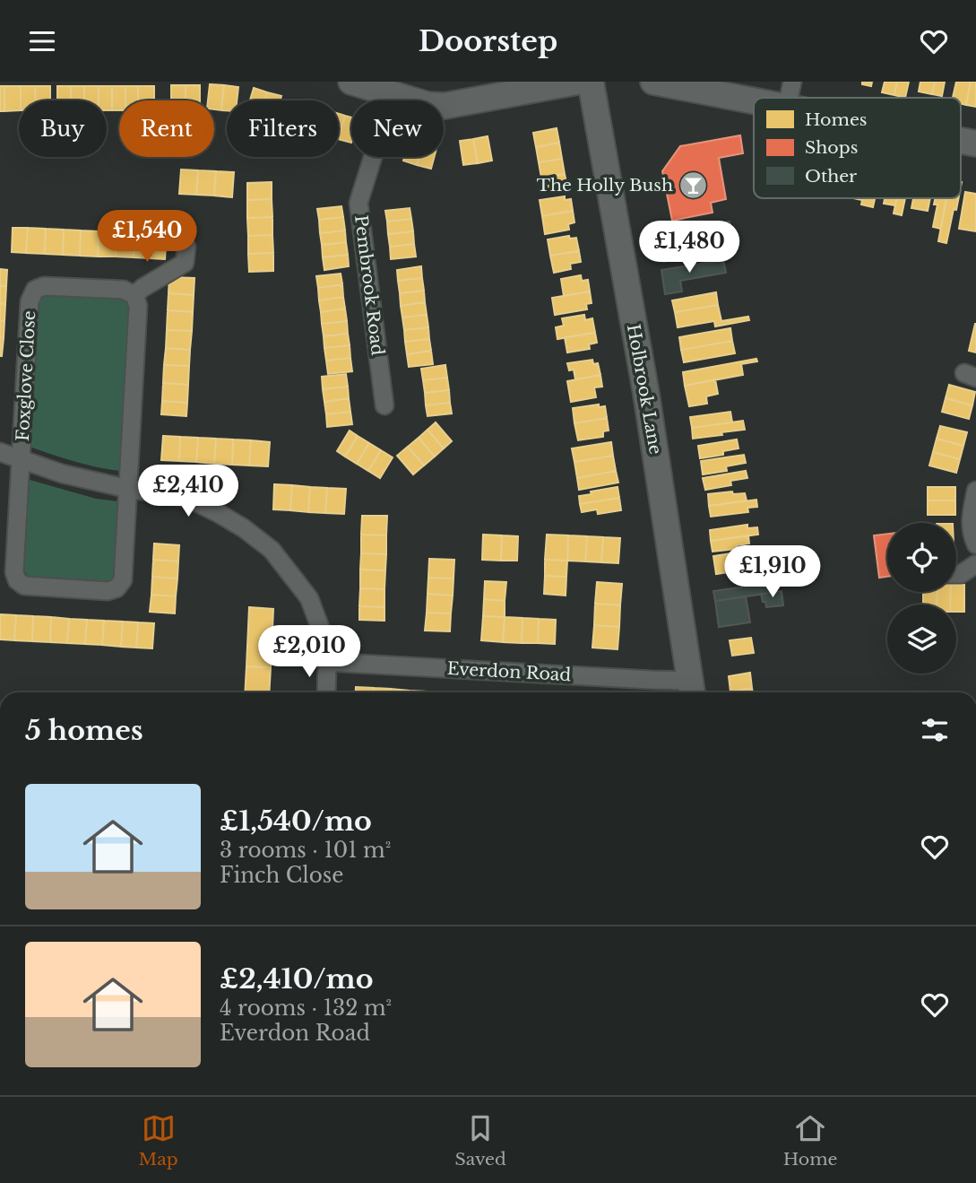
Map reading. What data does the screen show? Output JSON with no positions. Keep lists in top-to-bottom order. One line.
{"streets":{"street":["Pembrook Road","Foxglove Close","Holbrook Lane","Everdon Road"]},"crossings":[["Holbrook Lane","Everdon Road"]],"places":{"bar":["The Holly Bush"]},"legend":["Homes","Shops","Other"],"page":{"header":"Doorstep","chip":["Buy","Rent","Filters","New"],"price":["£1,540","£1,480","£2,410","£1,910","£2,010"],"heading":"5 homes","list":[{"name":"£1,540/mo","note":"3 rooms · 101 m² · Finch Close"},{"name":"£2,410/mo","note":"4 rooms · 132 m² · Everdon Road"}],"tabs":["Map","Saved","Home"]}}
